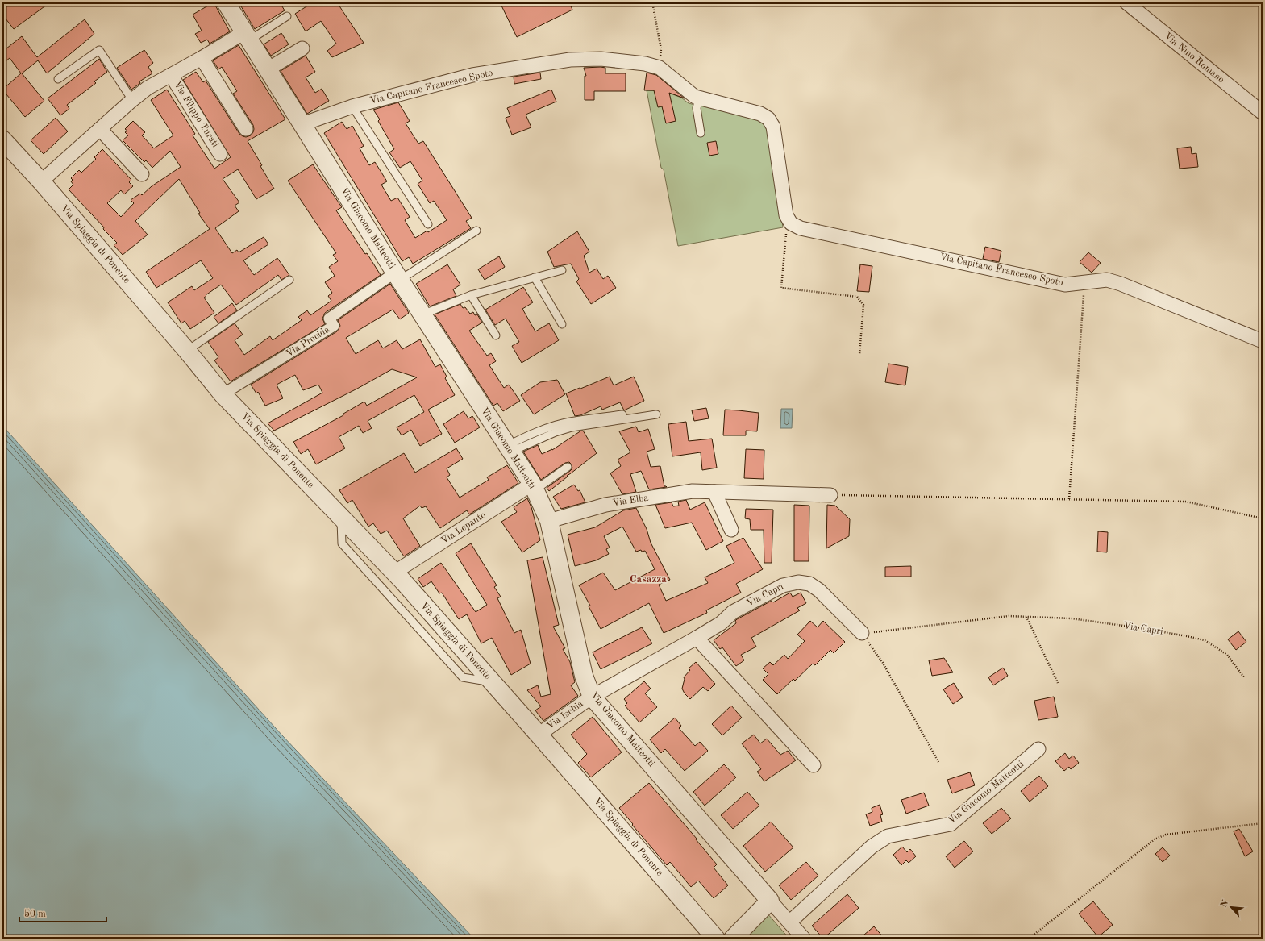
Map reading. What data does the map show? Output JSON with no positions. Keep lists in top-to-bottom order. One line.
{"streets":{"street":["Via Nino Romano","Via Capitano Francesco Spoto","Via Filippo Turati","Via Giacomo Matteotti","Via Spiaggia di Ponente","Via Procida","Via Elba","Via Lepanto","Via Capri","Via Ischia"]},"crossings":[["Via Capitano Francesco Spoto","Via Giacomo Matteotti"],["Via Filippo Turati","Via Giacomo Matteotti"],["Via Filippo Turati","Via Spiaggia di Ponente"],["Via Giacomo Matteotti","Via Procida"],["Via Giacomo Matteotti","Via Elba"],["Via Giacomo Matteotti","Via Lepanto"],["Via Giacomo Matteotti","Via Capri"],["Via Giacomo Matteotti","Via Ischia"],["Via Spiaggia di Ponente","Via Procida"],["Via Spiaggia di Ponente","Via Lepanto"],["Via Spiaggia di Ponente","Via Ischia"],["Via Capri","Via Ischia"]],"districts":["Casazza"],"scale_bar":"50 m","north":"top left"}
